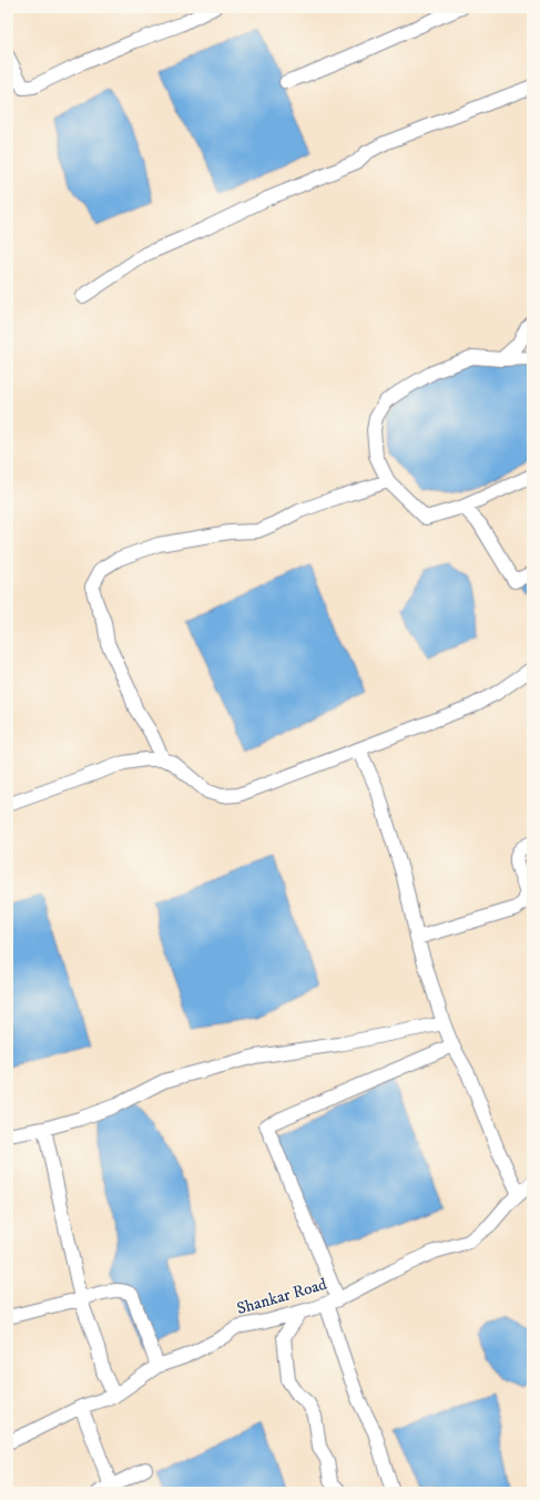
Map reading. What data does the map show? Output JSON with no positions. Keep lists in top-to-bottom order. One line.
{"streets":{"street":["Shankar Road"]}}
